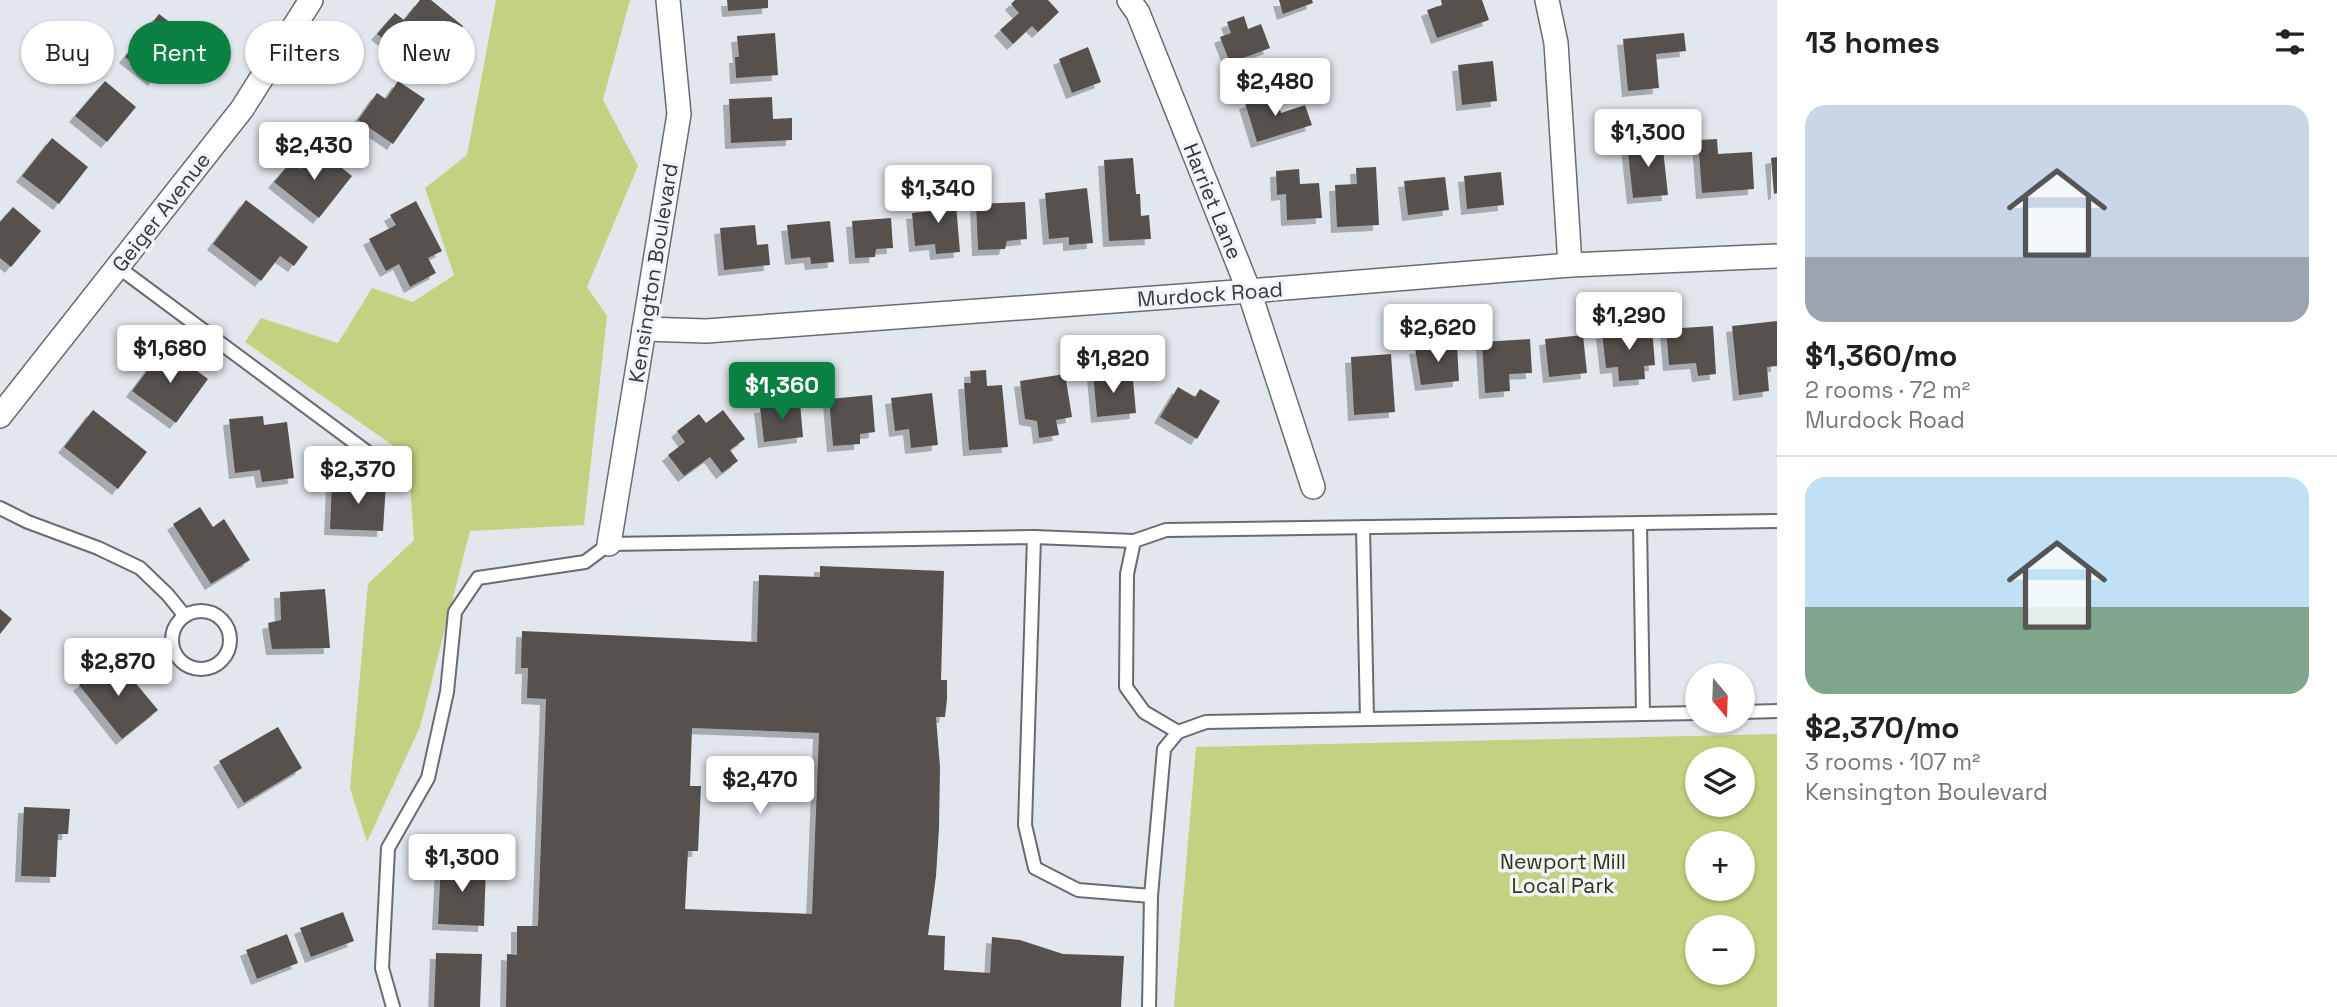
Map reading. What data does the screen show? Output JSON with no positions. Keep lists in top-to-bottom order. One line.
{"streets":{"street":["Harriet Lane","Geiger Avenue","Kensington Boulevard","Murdock Road"]},"crossings":[["Harriet Lane","Murdock Road"],["Kensington Boulevard","Murdock Road"]],"parks":["Newport Mill Local Park"],"north":"bottom","page":{"heading":"13 homes","chip":["Buy","Rent","Filters","New"],"price":["$2,480","$1,300","$2,430","$1,340","$1,290","$2,620","$1,680","$1,820","$1,360","$2,370","$2,870","$2,470","$1,300"],"list":[{"name":"$1,360/mo","note":"2 rooms · 72 m² · Murdock Road"},{"name":"$2,370/mo","note":"3 rooms · 107 m² · Kensington Boulevard"}],"map_buttons":["+","−"]}}
